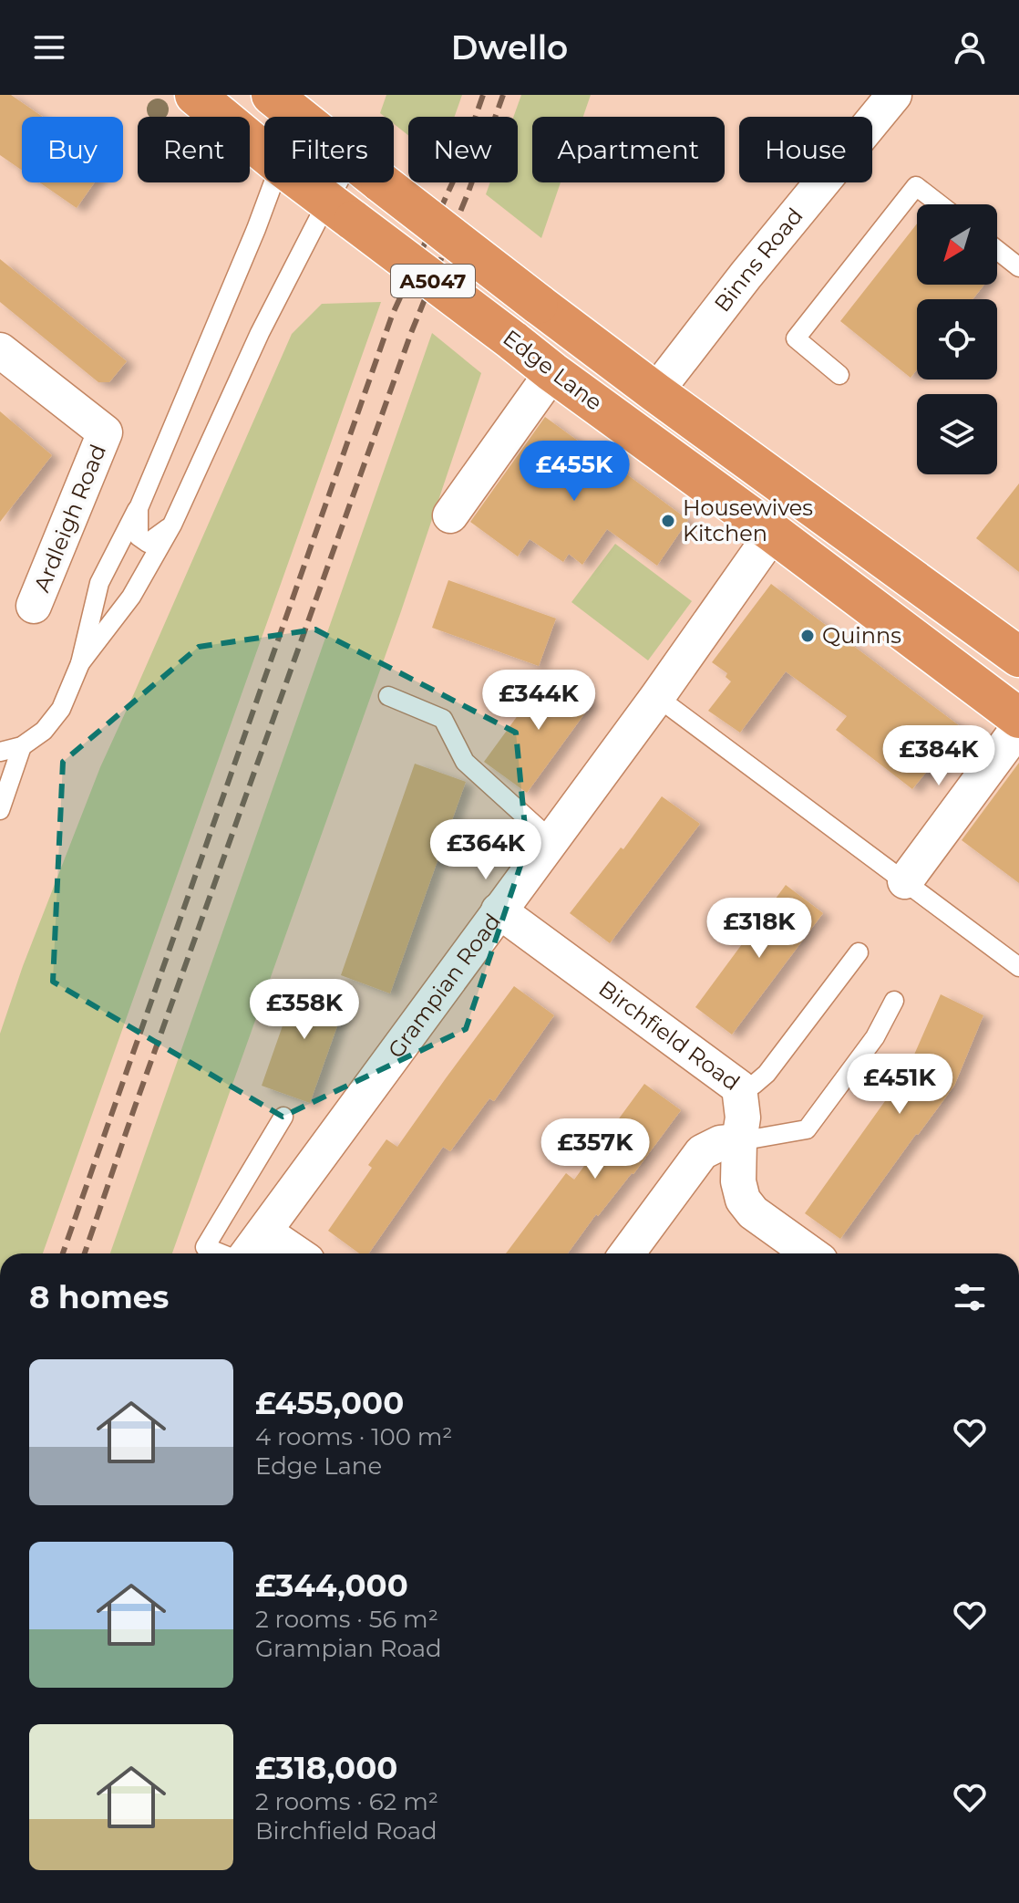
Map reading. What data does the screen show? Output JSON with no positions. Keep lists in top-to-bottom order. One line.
{"streets":{"highway":["A5047","Edge Lane"],"street":["Binns Road","Ardleigh Road","Grampian Road","Birchfield Road"]},"crossings":[["Binns Road","Edge Lane"],["Edge Lane","Grampian Road"],["Grampian Road","Birchfield Road"]],"places":["Housewives Kitchen","Quinns"],"north":"bottom left","page":{"header":"Dwello","chip":["Buy","Rent","Filters","New","Apartment","House"],"price":["£455K","£344K","£384K","£364K","£318K","£358K","£451K","£357K"],"heading":"8 homes","list":[{"name":"£455,000","note":"4 rooms · 100 m² · Edge Lane"},{"name":"£344,000","note":"2 rooms · 56 m² · Grampian Road"},{"name":"£318,000","note":"2 rooms · 62 m² · Birchfield Road"}]}}
